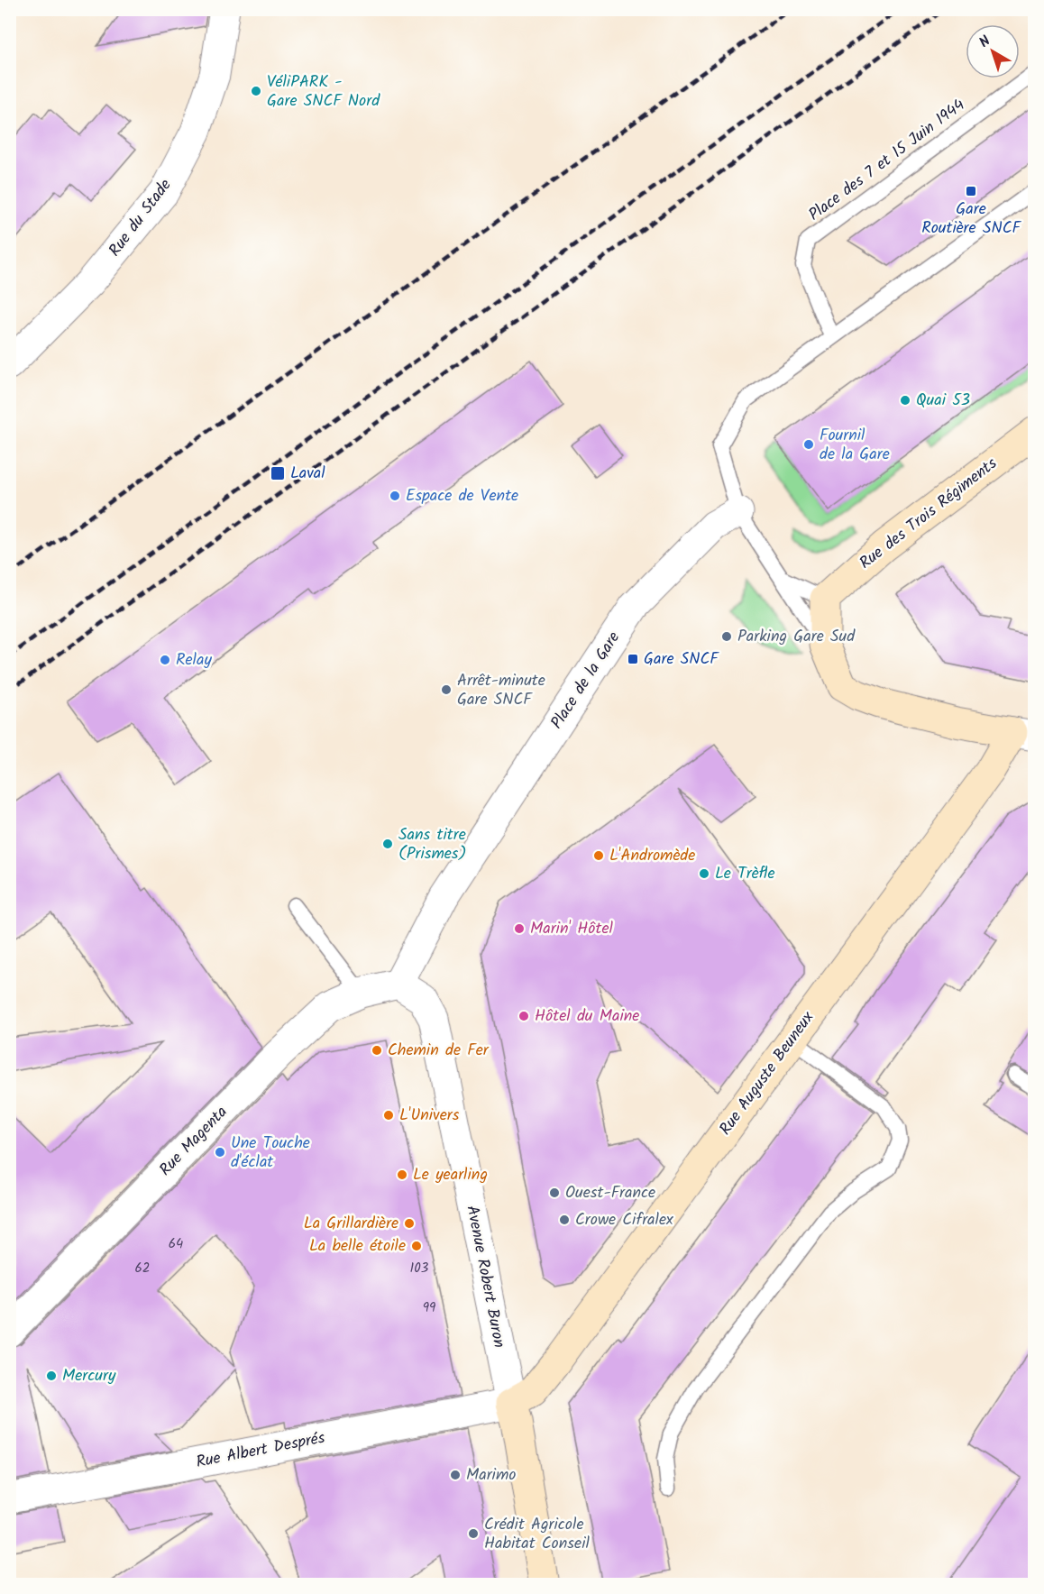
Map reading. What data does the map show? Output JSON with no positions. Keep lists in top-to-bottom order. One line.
{"streets":{"main road":["Rue des Trois Régiments","Rue Auguste Beuneux","Avenue Robert Buron"],"street":["Rue du Stade","Place de la Gare","Rue Magenta","Rue Albert Després"],"lane":["Place des 7 et 15 Juin 1944"]},"crossings":[["Place de la Gare","Rue Magenta"],["Place de la Gare","Avenue Robert Buron"],["Rue Auguste Beuneux","Avenue Robert Buron"],["Rue Auguste Beuneux","Rue Albert Després"],["Rue Magenta","Avenue Robert Buron"],["Avenue Robert Buron","Rue Albert Després"]],"places":{"other":["VéliPARK - Gare SNCF Nord","Quai 53","Fournil de la Gare","Espace de Vente","Parking Gare Sud","Relay","Arrêt-minute Gare SNCF","Sans titre (Prismes)","L'Andromède","Le Trèfle","Marin' Hôtel","Hôtel du Maine","Chemin de Fer","L'Univers","Une Touche d'éclat","Le yearling","Ouest-France","Crowe Cifralex","La Grillardière","La belle étoile","Mercury","Marimo","Crédit Agricole Habitat Conseil"],"transit":["Gare Routière SNCF","Laval","Gare SNCF"]},"house_numbers":["64","62","103","99"],"north":"top left"}
